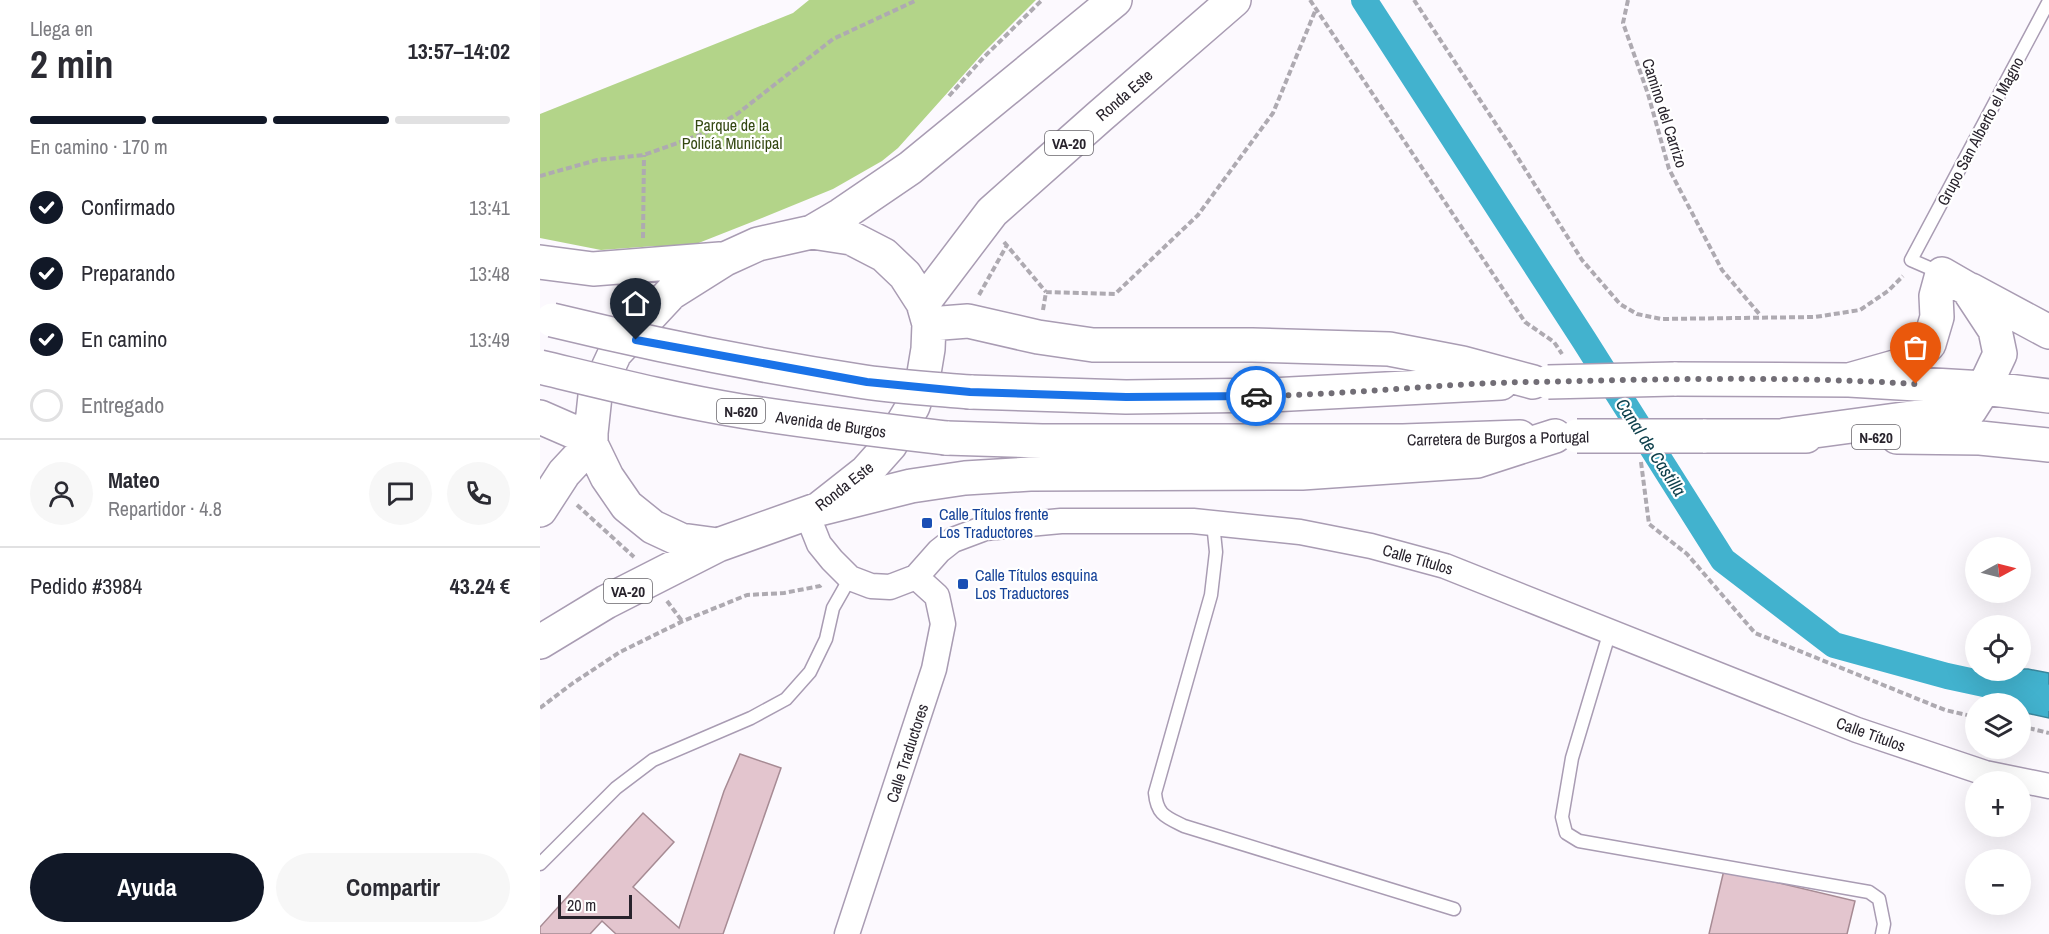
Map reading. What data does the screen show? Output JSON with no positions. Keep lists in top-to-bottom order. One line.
{"streets":{"highway":["Ronda Este","VA-20","N-620","Avenida de Burgos","Carretera de Burgos a Portugal"],"street":["Calle Títulos","Calle Traductores"],"lane":["Grupo San Alberto el Magno"],"path":["Camino del Carrizo"]},"crossings":[["Ronda Este","Calle Títulos"],["Avenida de Burgos","Carretera de Burgos a Portugal"],["Calle Títulos","Calle Traductores"]],"water":["Canal de Castilla"],"parks":["Parque de la Policía Municipal"],"places":{"transit":["Calle Títulos frente Los Traductores","Calle Títulos esquina Los Traductores"]},"scale_bar":"20 m","north":"right","page":{"heading":["2 min","Llega en","13:57–14:02"],"panel":["Mateo","Repartidor · 4.8","Pedido #3984","43.24 €"],"bar":"En camino · 170 m","list":[["Confirmado","13:41"],["Preparando","13:48"],["En camino","13:49"],"Entregado"],"map_buttons":["+","−"],"buttons":["Ayuda","Compartir"],"scale":"20 m"}}
